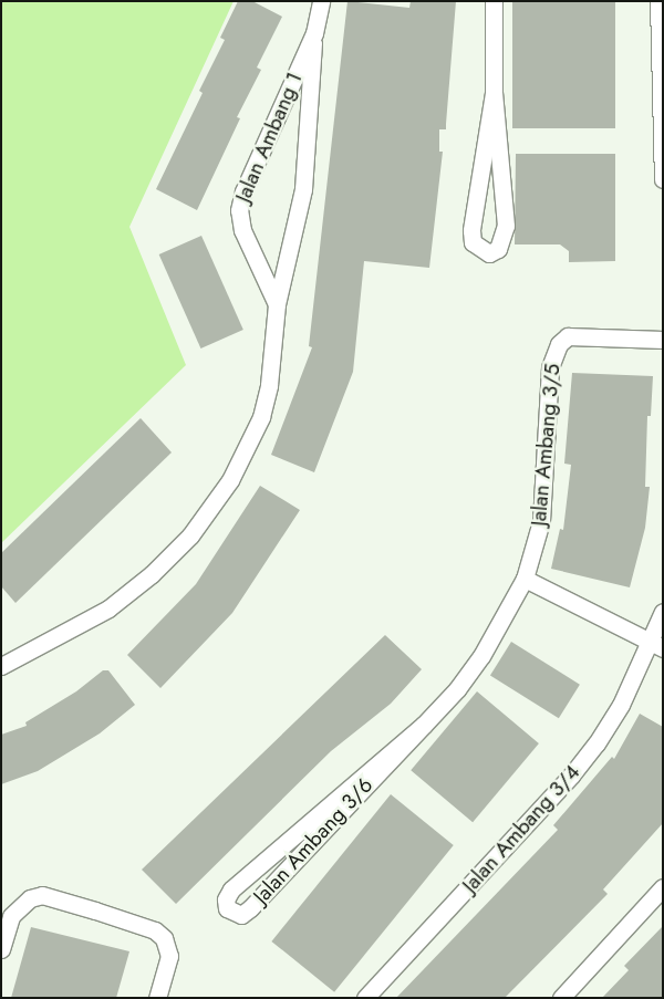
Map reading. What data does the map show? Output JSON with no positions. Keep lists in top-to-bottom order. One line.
{"streets":{"street":["Jalan Ambang 1","Jalan Ambang 3/5","Jalan Ambang 3/4","Jalan Ambang 3/6"]},"crossings":[["Jalan Ambang 3/5","Jalan Ambang 3/6"]]}
